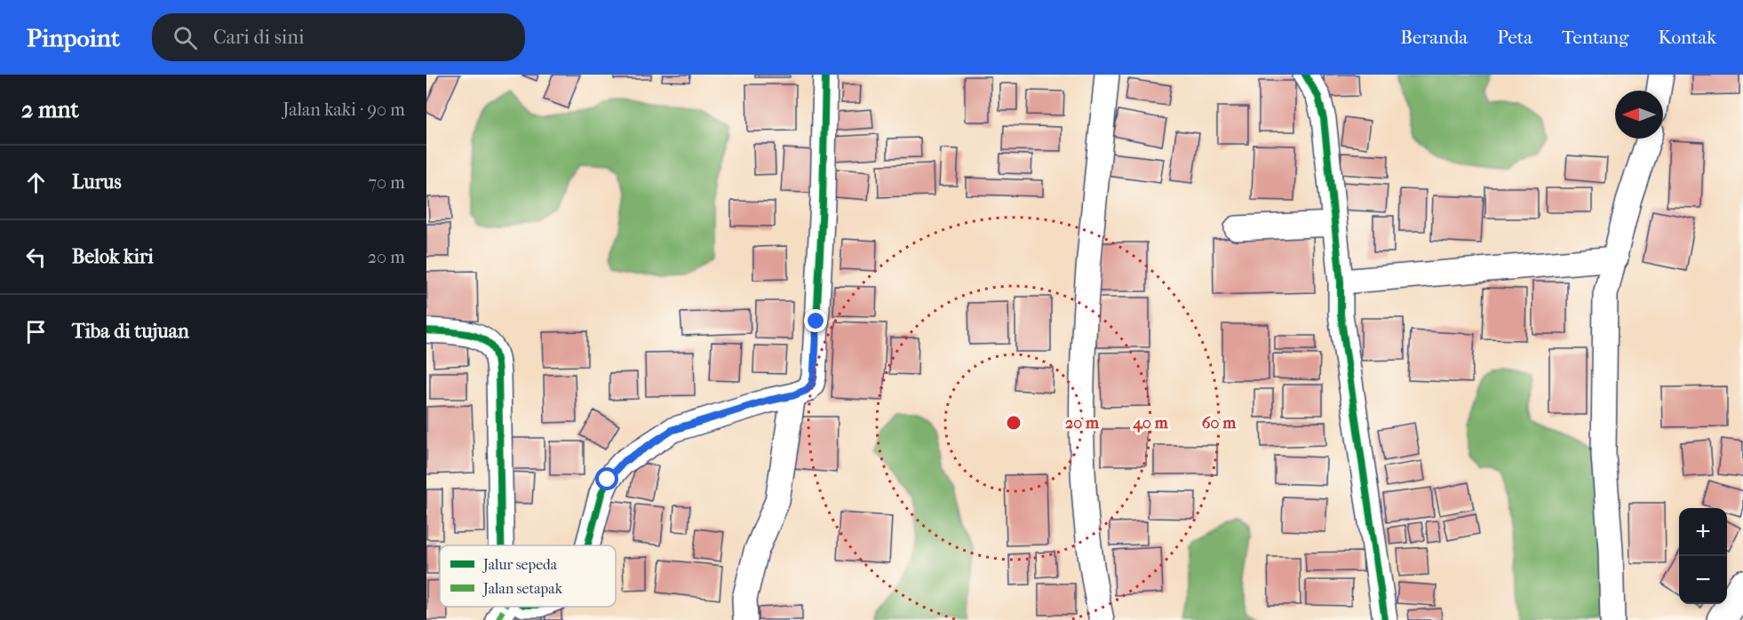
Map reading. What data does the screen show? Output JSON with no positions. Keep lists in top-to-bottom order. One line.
{"legend":["Jalur sepeda","Jalan setapak"],"north":"left","page":{"header":"Pinpoint","search":"Cari di sini","nav":["Beranda","Peta","Tentang","Kontak"],"heading":["2 mnt","Jalan kaki · 90 m"],"list":[["Lurus","70 m"],["Belok kiri","20 m"],"Tiba di tujuan"],"map_buttons":["+","−"]},"rings":["20 m","40 m","60 m"]}
